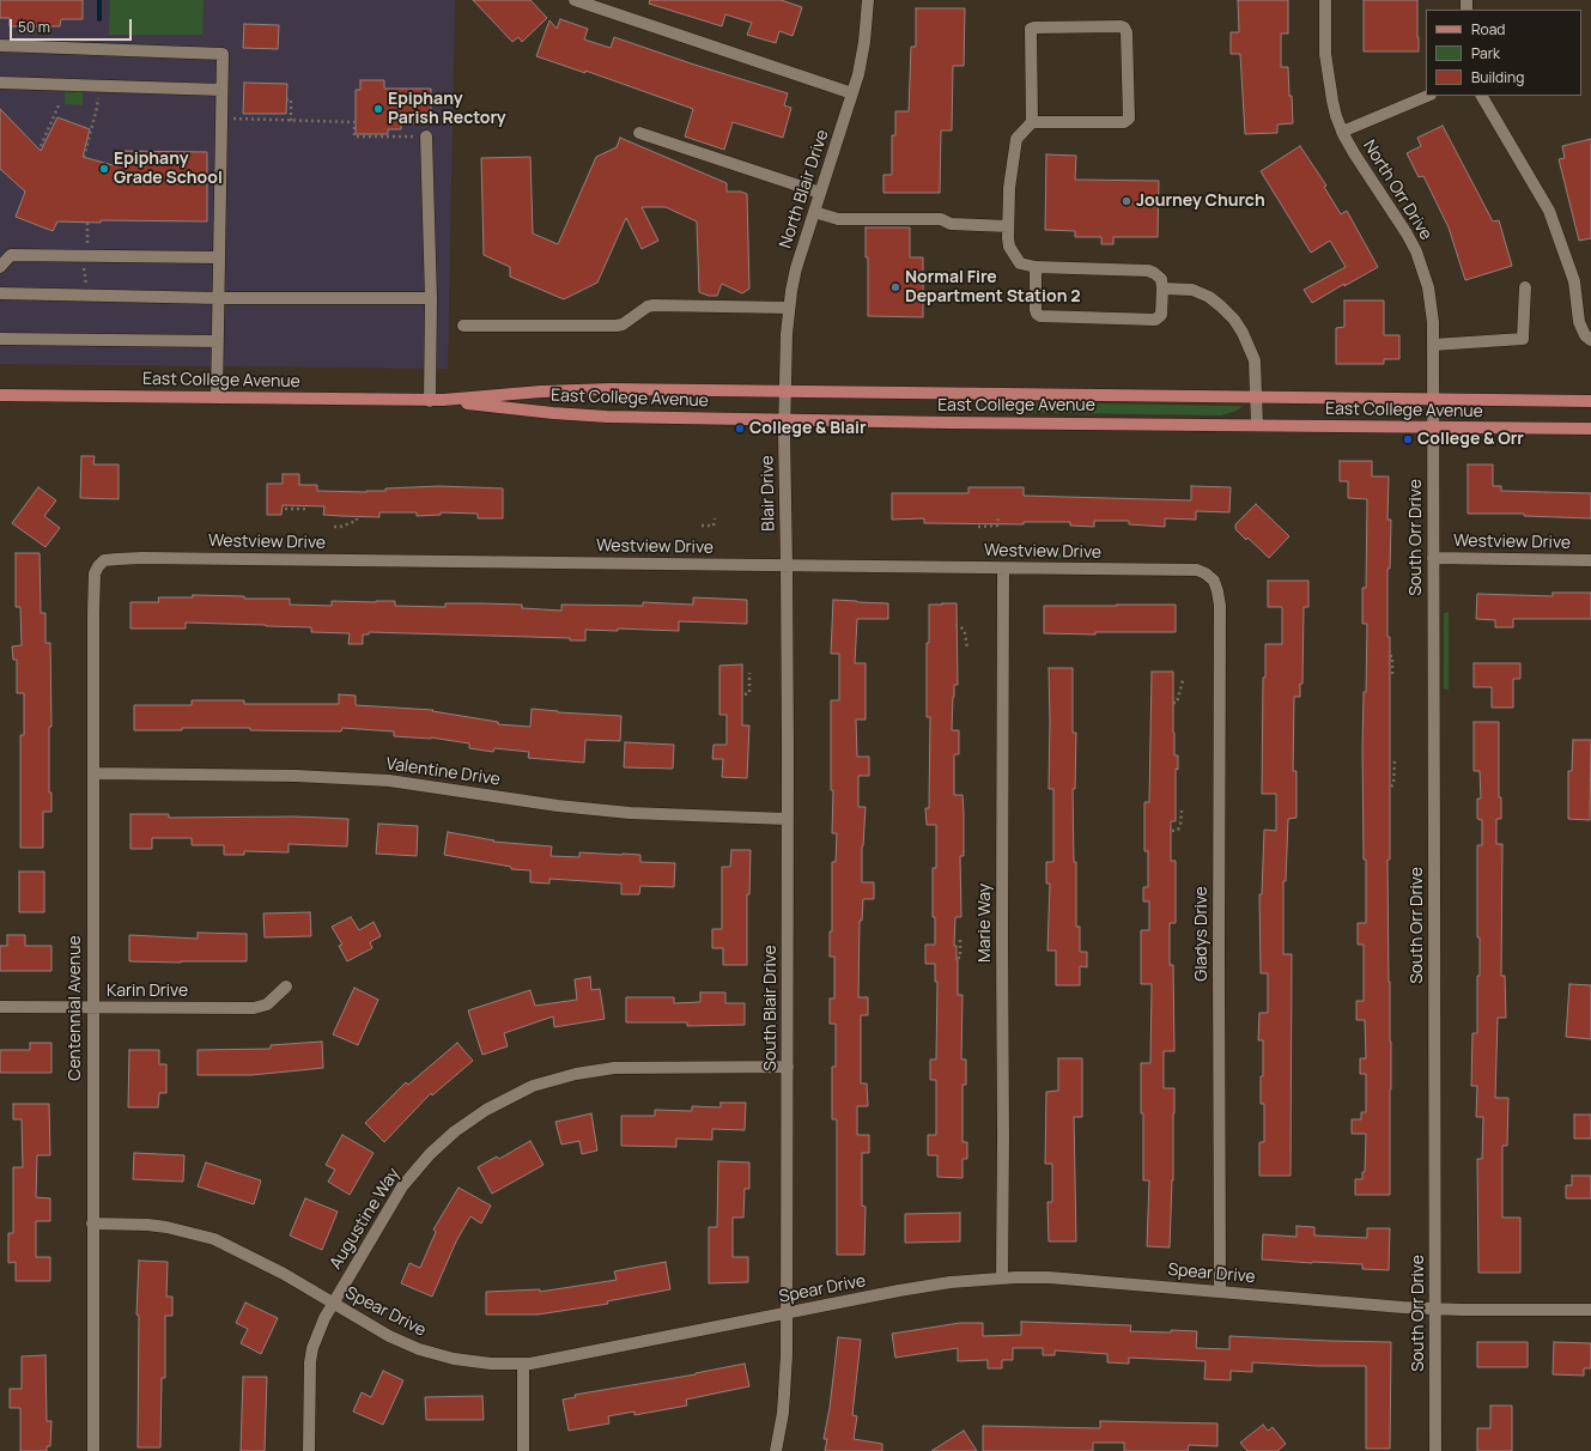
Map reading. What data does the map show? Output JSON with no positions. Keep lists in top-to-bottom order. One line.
{"streets":{"main road":["East College Avenue"],"street":["North Blair Drive","North Orr Drive","Blair Drive","South Orr Drive","Westview Drive","Valentine Drive","Marie Way","Gladys Drive","Karin Drive","Centennial Avenue","South Blair Drive","Augustine Way","Spear Drive"]},"crossings":[["North Blair Drive","East College Avenue"],["North Blair Drive","Blair Drive"],["North Orr Drive","East College Avenue"],["North Orr Drive","South Orr Drive"],["East College Avenue","Blair Drive"],["East College Avenue","South Orr Drive"],["Blair Drive","Westview Drive"],["Blair Drive","South Blair Drive"],["South Orr Drive","Westview Drive"],["South Orr Drive","Spear Drive"],["Westview Drive","Marie Way"],["Westview Drive","Gladys Drive"],["Westview Drive","Centennial Avenue"],["Westview Drive","South Blair Drive"],["Valentine Drive","Centennial Avenue"],["Valentine Drive","South Blair Drive"],["Marie Way","Spear Drive"],["Gladys Drive","Spear Drive"],["Karin Drive","Centennial Avenue"],["Centennial Avenue","Spear Drive"],["South Blair Drive","Augustine Way"],["South Blair Drive","Spear Drive"],["Augustine Way","Spear Drive"]],"places":["Epiphany Parish Rectory","Epiphany Grade School","Journey Church","Normal Fire Department Station 2","College & Blair","College & Orr"],"legend":["Road","Park","Building"],"scale_bar":"50 m"}
